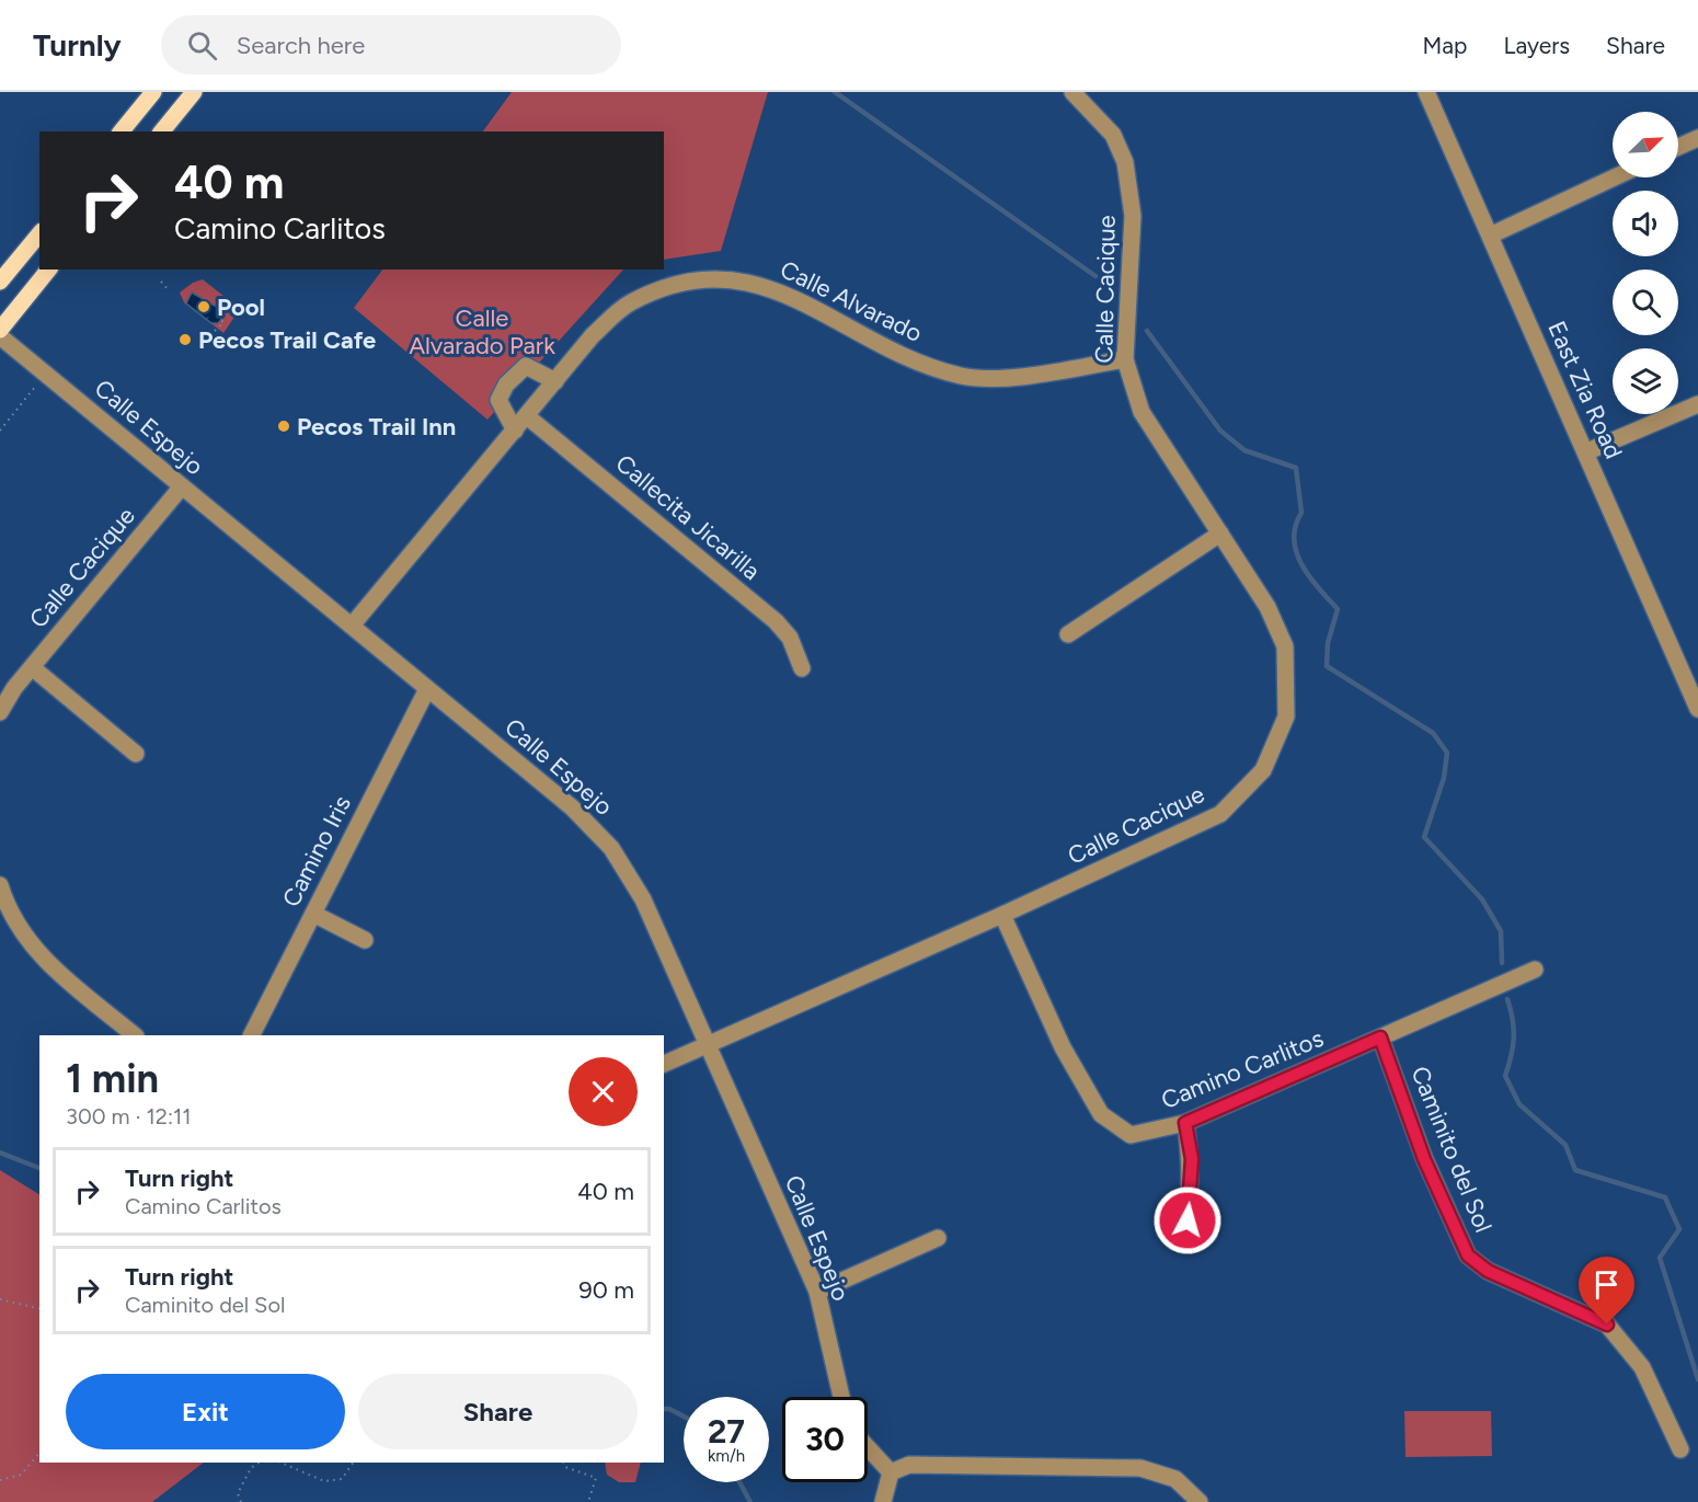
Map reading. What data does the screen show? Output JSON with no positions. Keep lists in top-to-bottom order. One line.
{"streets":{"street":["Calle Cacique","Calle Alvarado","East Zia Road","Calle Espejo","Callecita Jicarilla","Camino Iris","Camino Carlitos","Caminito del Sol"]},"crossings":[["Calle Cacique","Calle Alvarado"],["Calle Cacique","Calle Espejo"],["Calle Cacique","Camino Carlitos"],["Calle Alvarado","Calle Espejo"],["Calle Alvarado","Callecita Jicarilla"],["Calle Espejo","Camino Iris"],["Camino Carlitos","Caminito del Sol"]],"parks":["Calle Alvarado Park"],"places":["Pool","Pecos Trail Cafe","Pecos Trail Inn"],"north":"top right","page":{"header":"Turnly","search":"Search here","nav":["Map","Layers","Share"],"turn":["40 m","Camino Carlitos"],"heading":["1 min","300 m · 12:11"],"list":[{"name":"Turn right","note":"Camino Carlitos","value":"40 m"},{"name":"Turn right","note":"Caminito del Sol","value":"90 m"}],"buttons":["Exit","Share"],"speed":"27 km/h","limit":"30"}}
